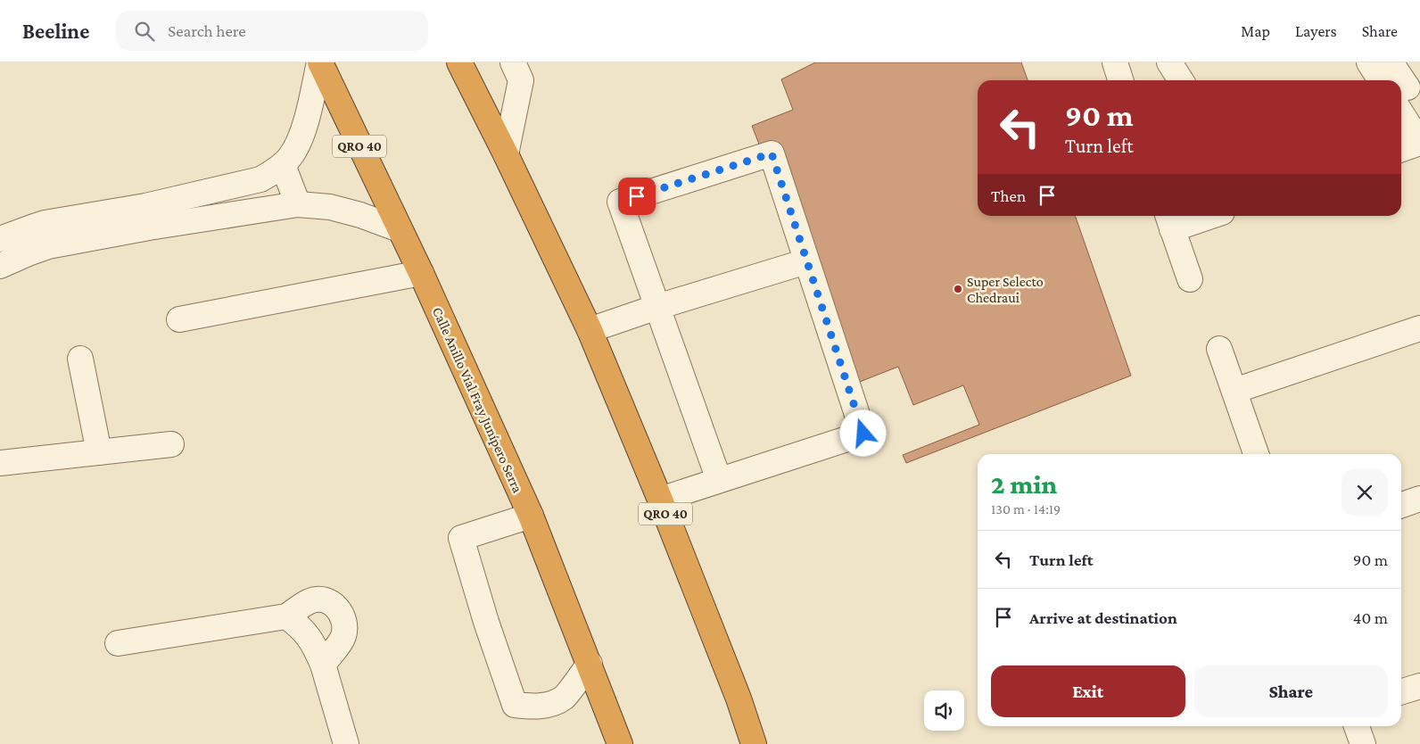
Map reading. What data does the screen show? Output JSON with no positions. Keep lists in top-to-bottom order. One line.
{"streets":{"highway":["QRO 40","Calle Anillo Vial Fray Junípero Serra"]},"places":["Super Selecto Chedraui"],"page":{"header":"Beeline","search":"Search here","nav":["Map","Layers","Share"],"turn":["90 m","Turn left"],"then":"Then","heading":["2 min","130 m · 14:19"],"list":[{"name":"Turn left","value":"90 m"},{"name":"Arrive at destination","value":"40 m"}],"buttons":["Exit","Share"]}}
